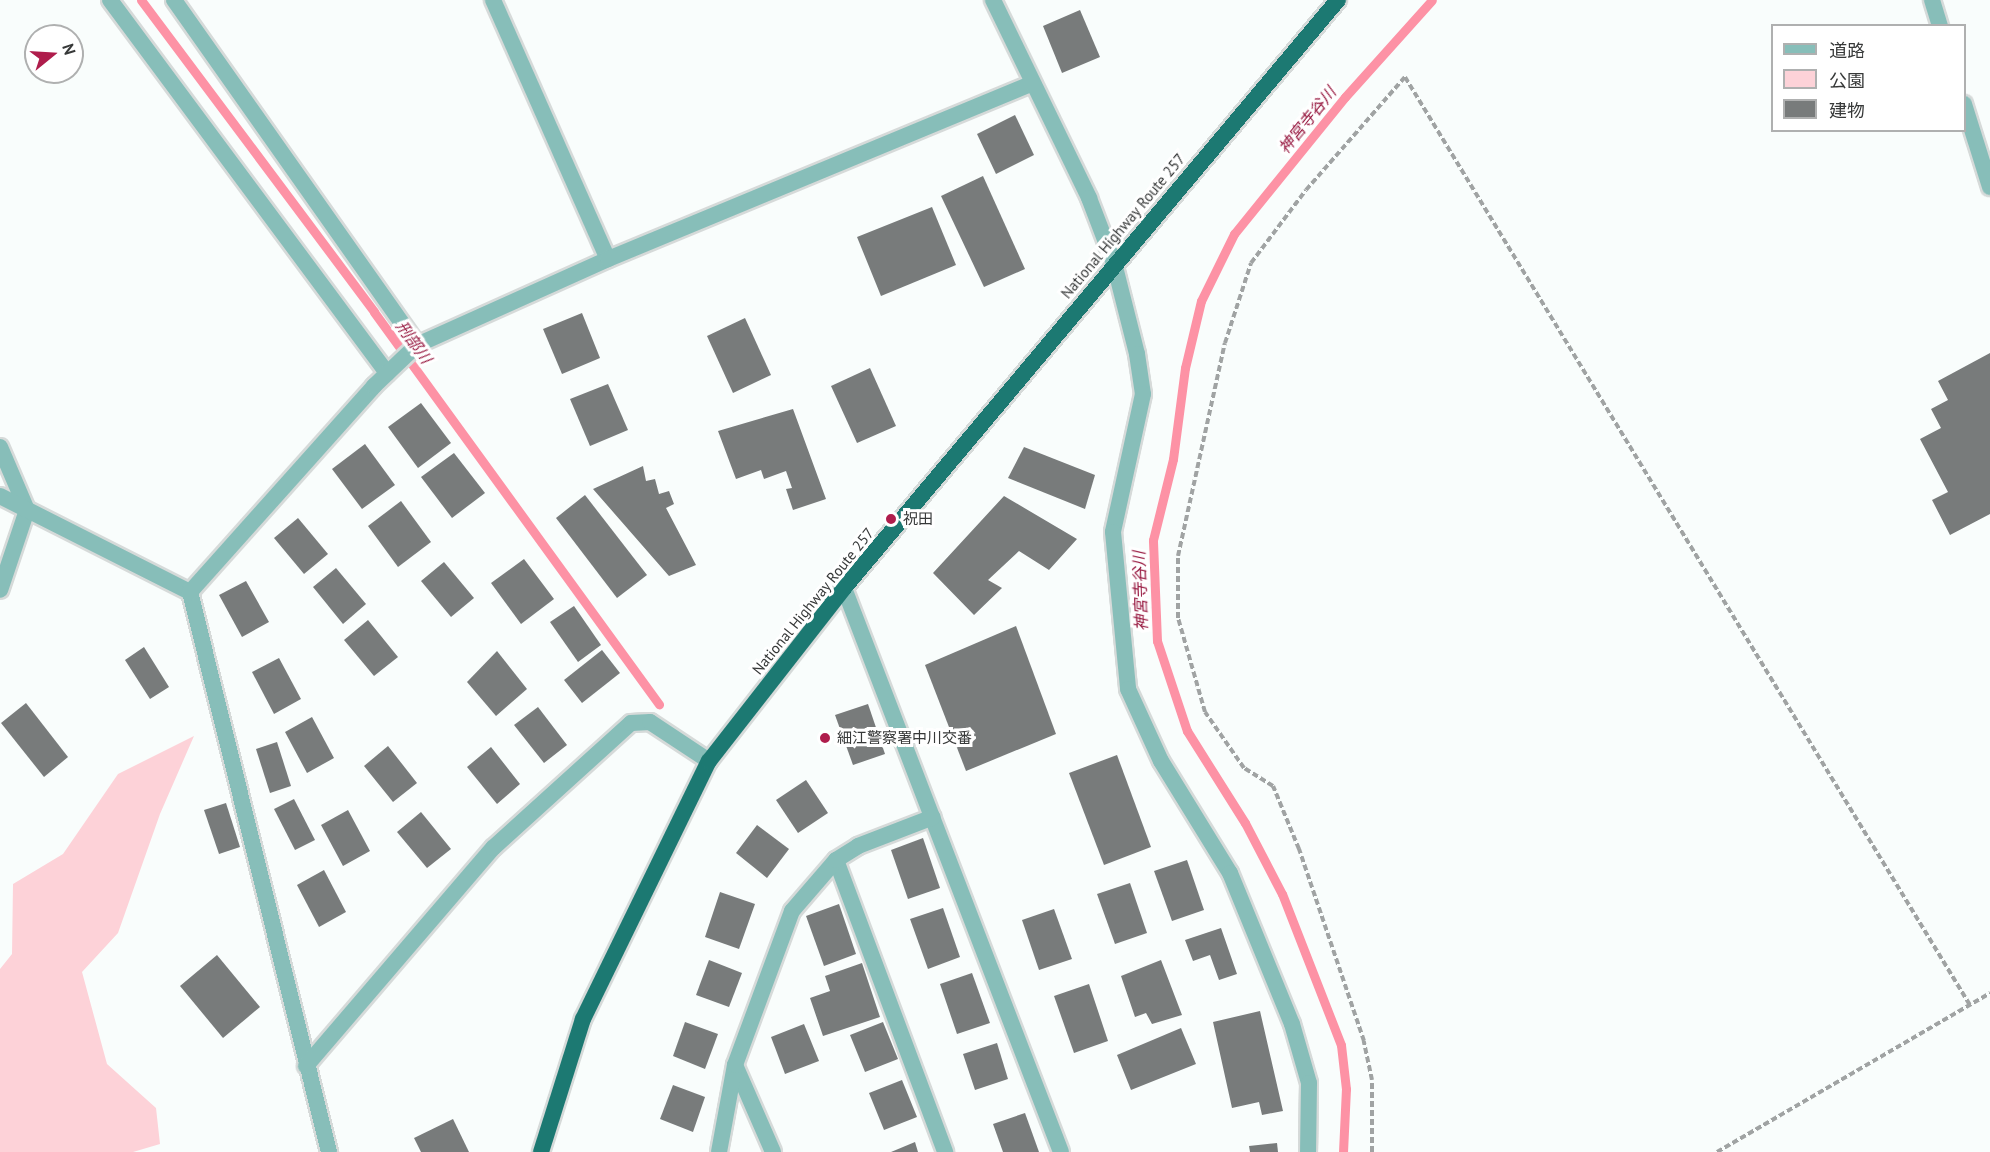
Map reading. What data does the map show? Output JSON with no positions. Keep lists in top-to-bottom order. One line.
{"streets":{"highway":["National Highway Route 257"]},"water":["神宮寺谷川","刑部川"],"places":["祝田","細江警察署中川交番"],"legend":["道路","公園","建物"],"north":"right"}
